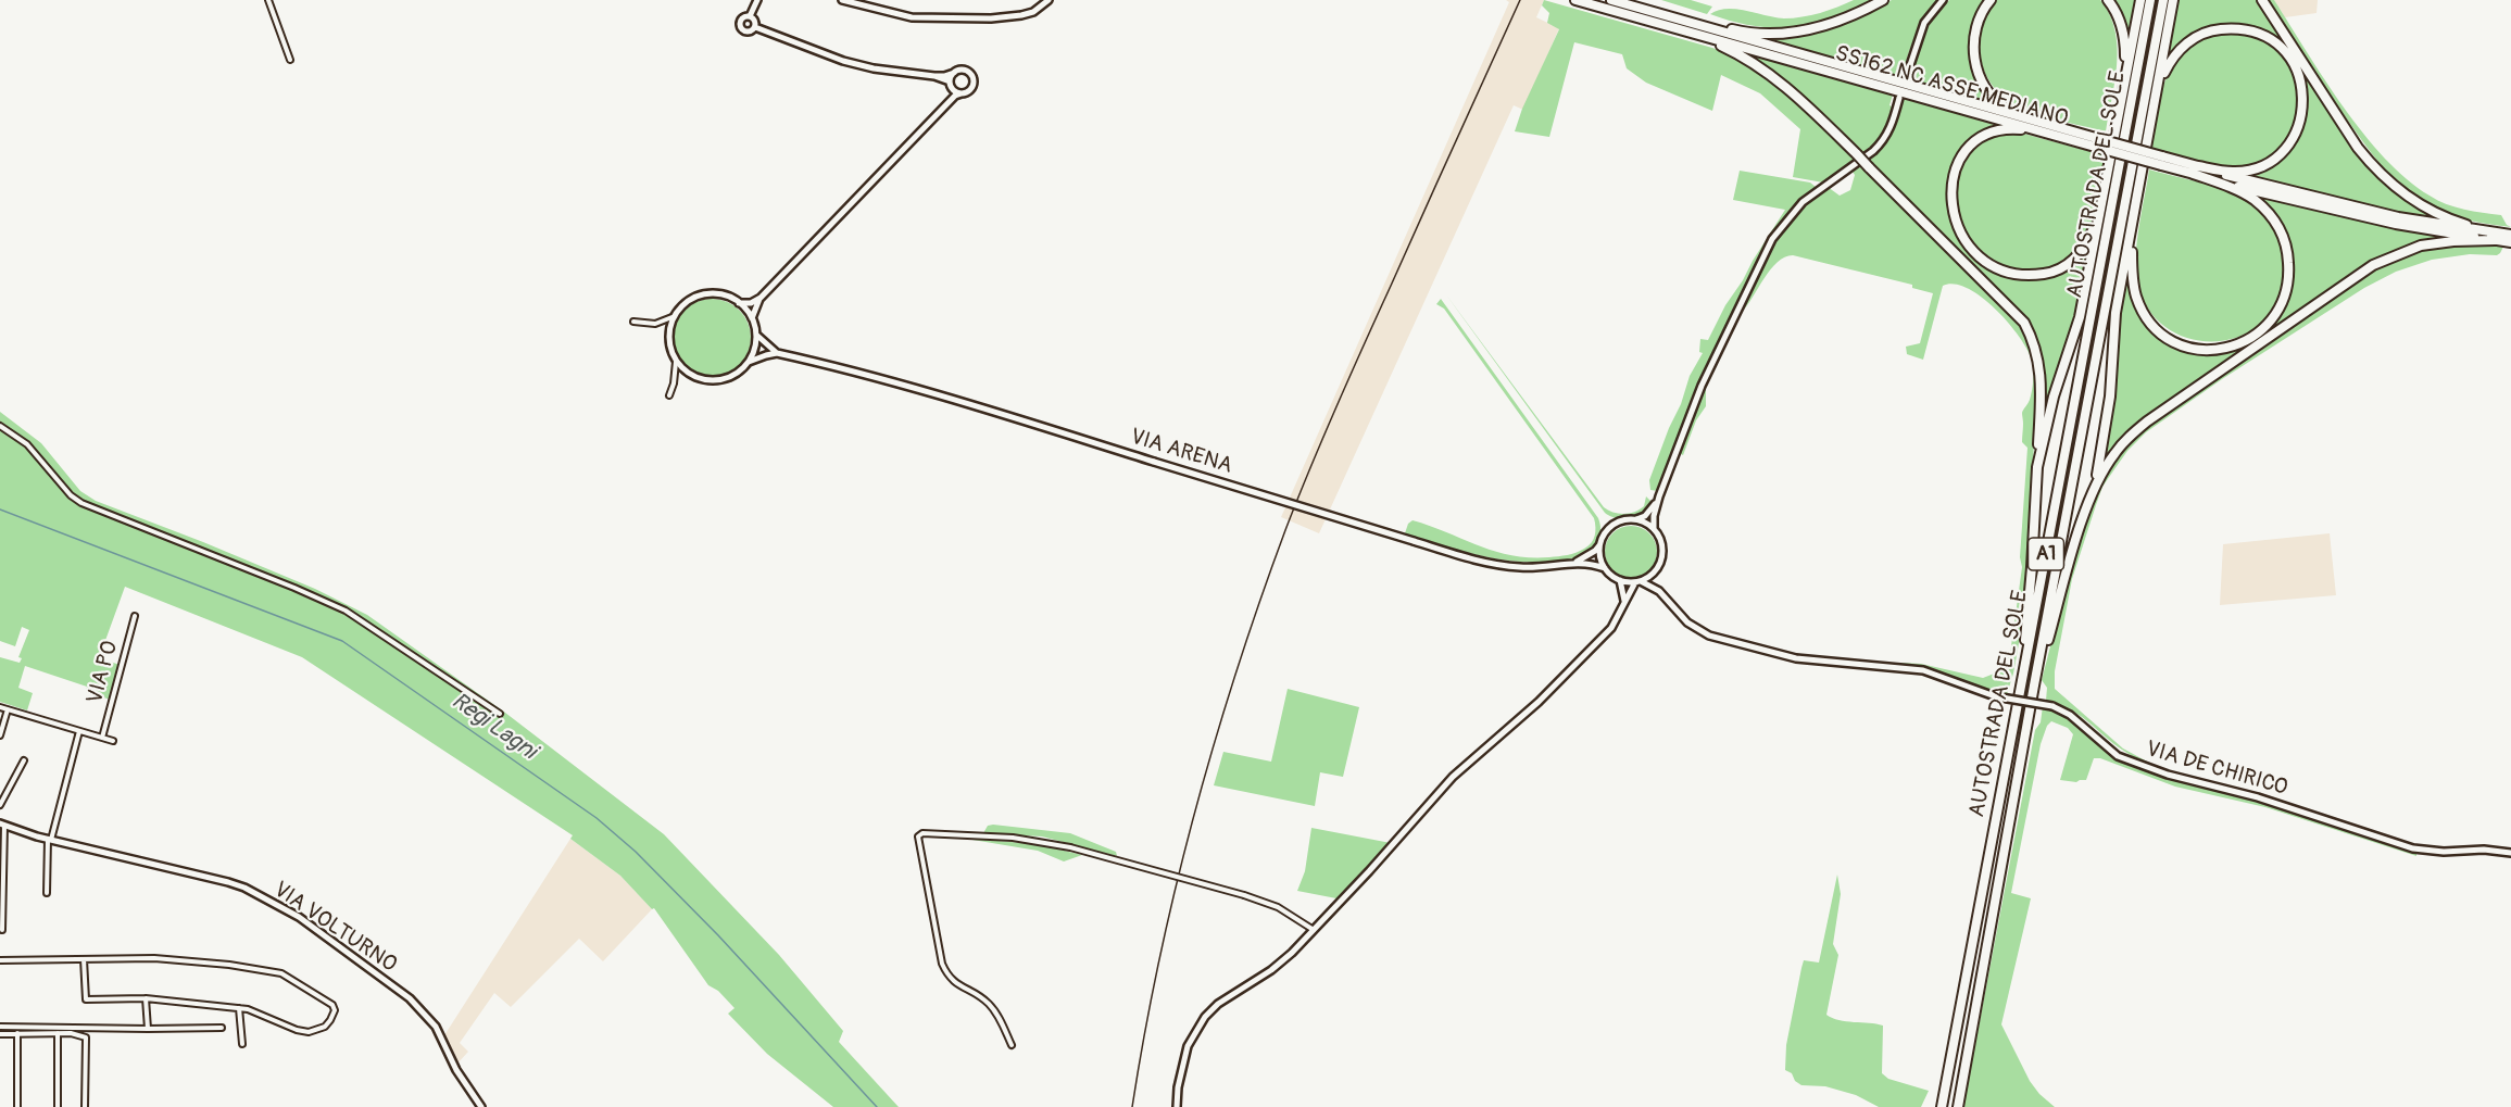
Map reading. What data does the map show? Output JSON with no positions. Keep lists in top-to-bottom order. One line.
{"streets":{"highway":["SS162 NC ASSE MEDIANO","AUTOSTRADA DEL SOLE","A1"],"street":["VIA ARENA","VIA PO","VIA DE CHIRICO","VIA VOLTURNO"]},"crossings":[["VIA ARENA","VIA DE CHIRICO"]],"water":["Regi Lagni"]}
